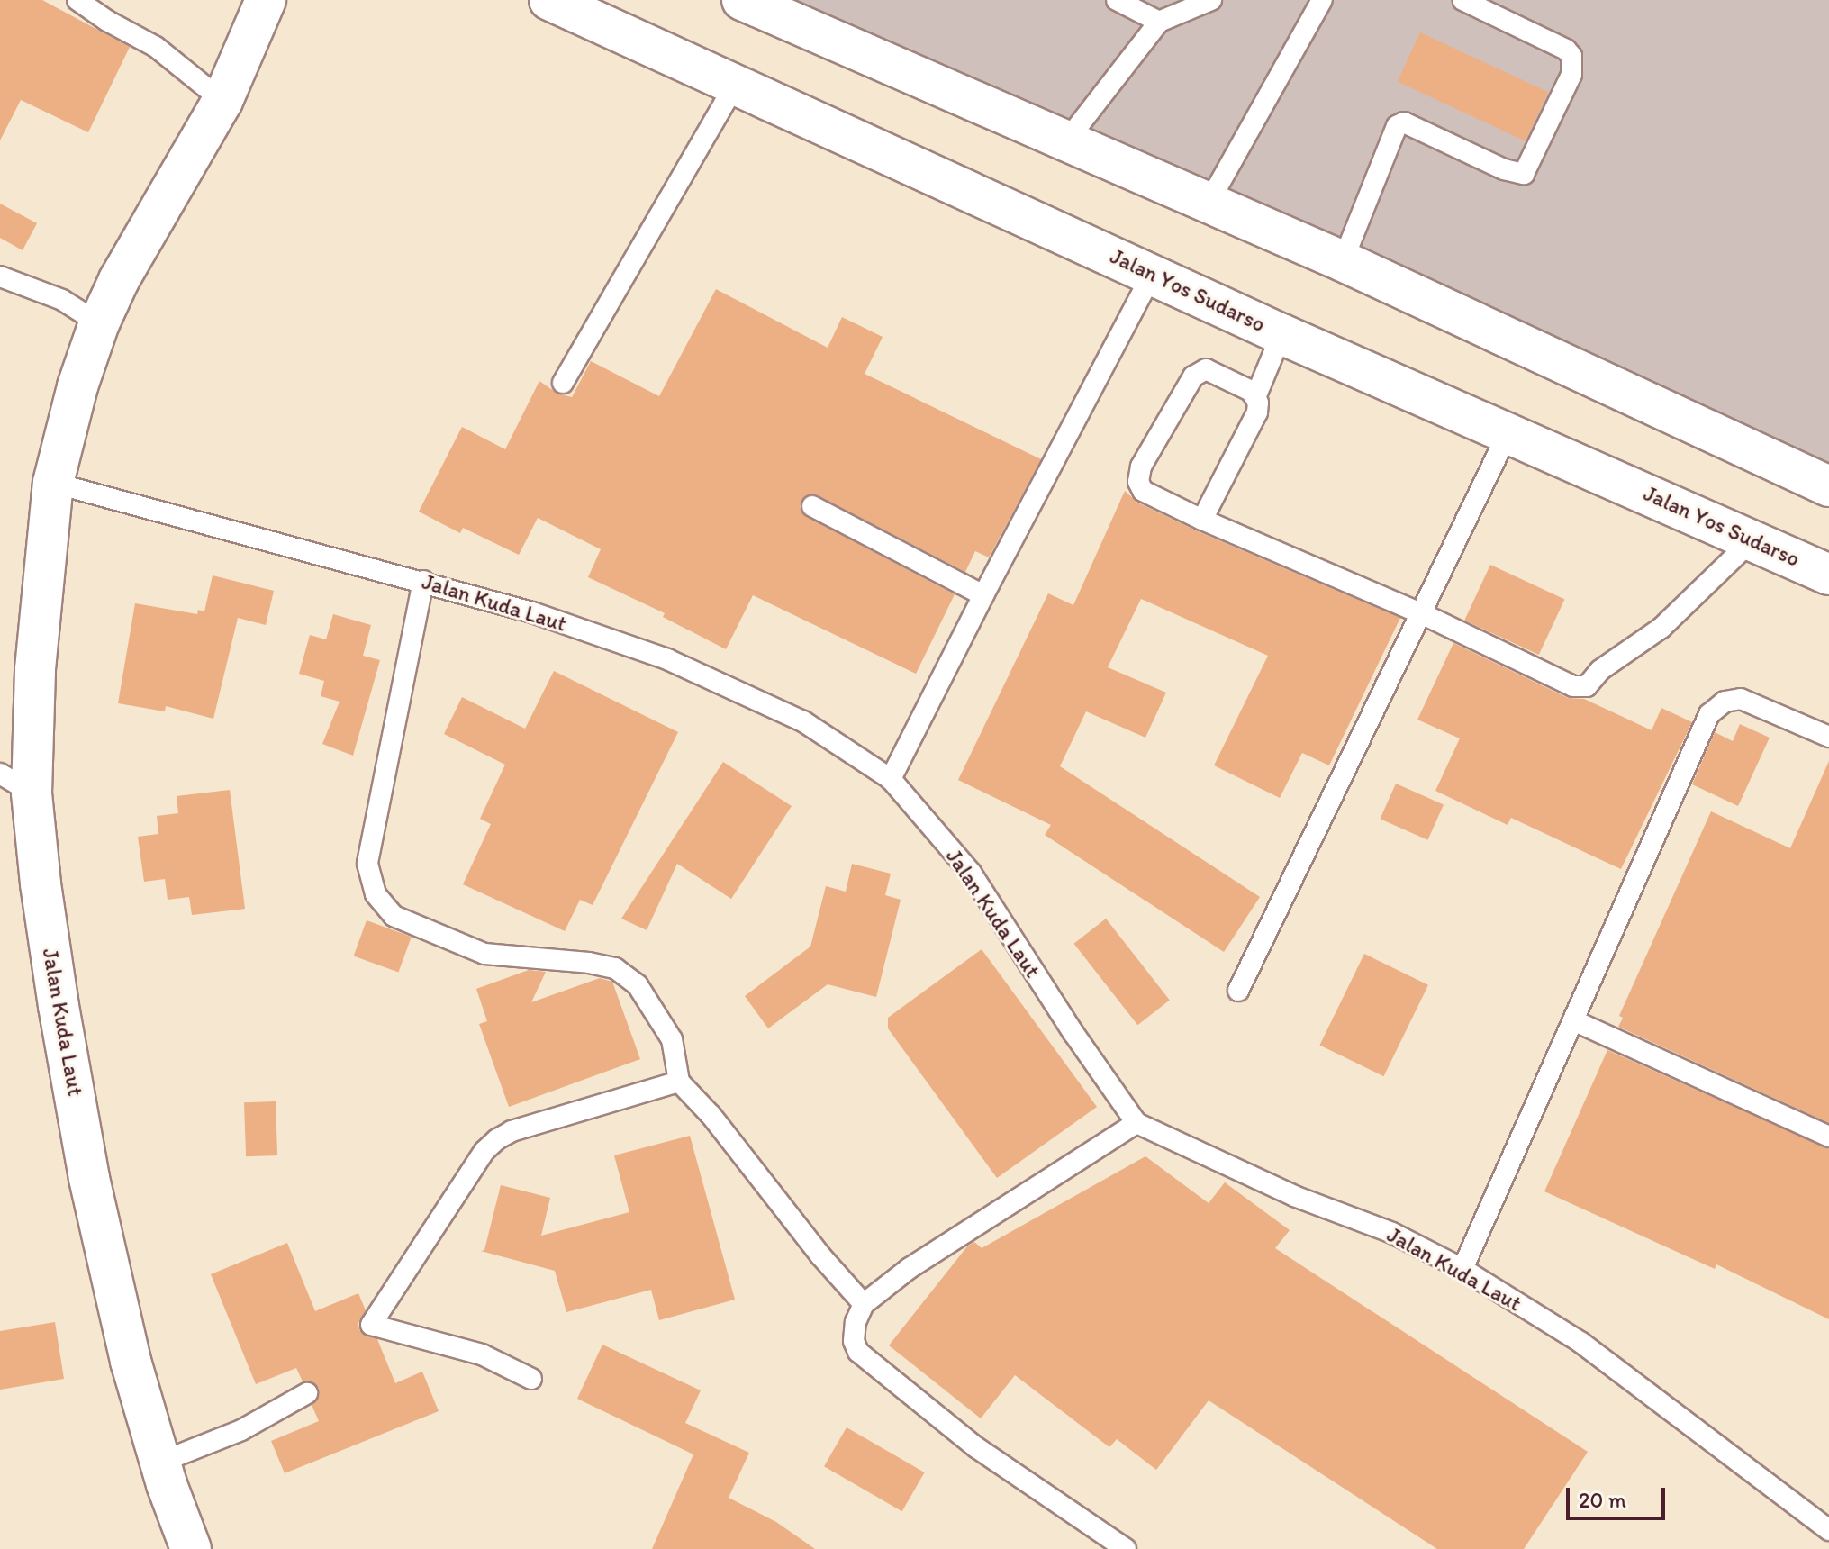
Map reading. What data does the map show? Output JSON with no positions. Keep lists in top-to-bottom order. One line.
{"streets":{"main road":["Jalan Yos Sudarso","Jalan Kuda Laut"]},"scale_bar":"20 m"}
